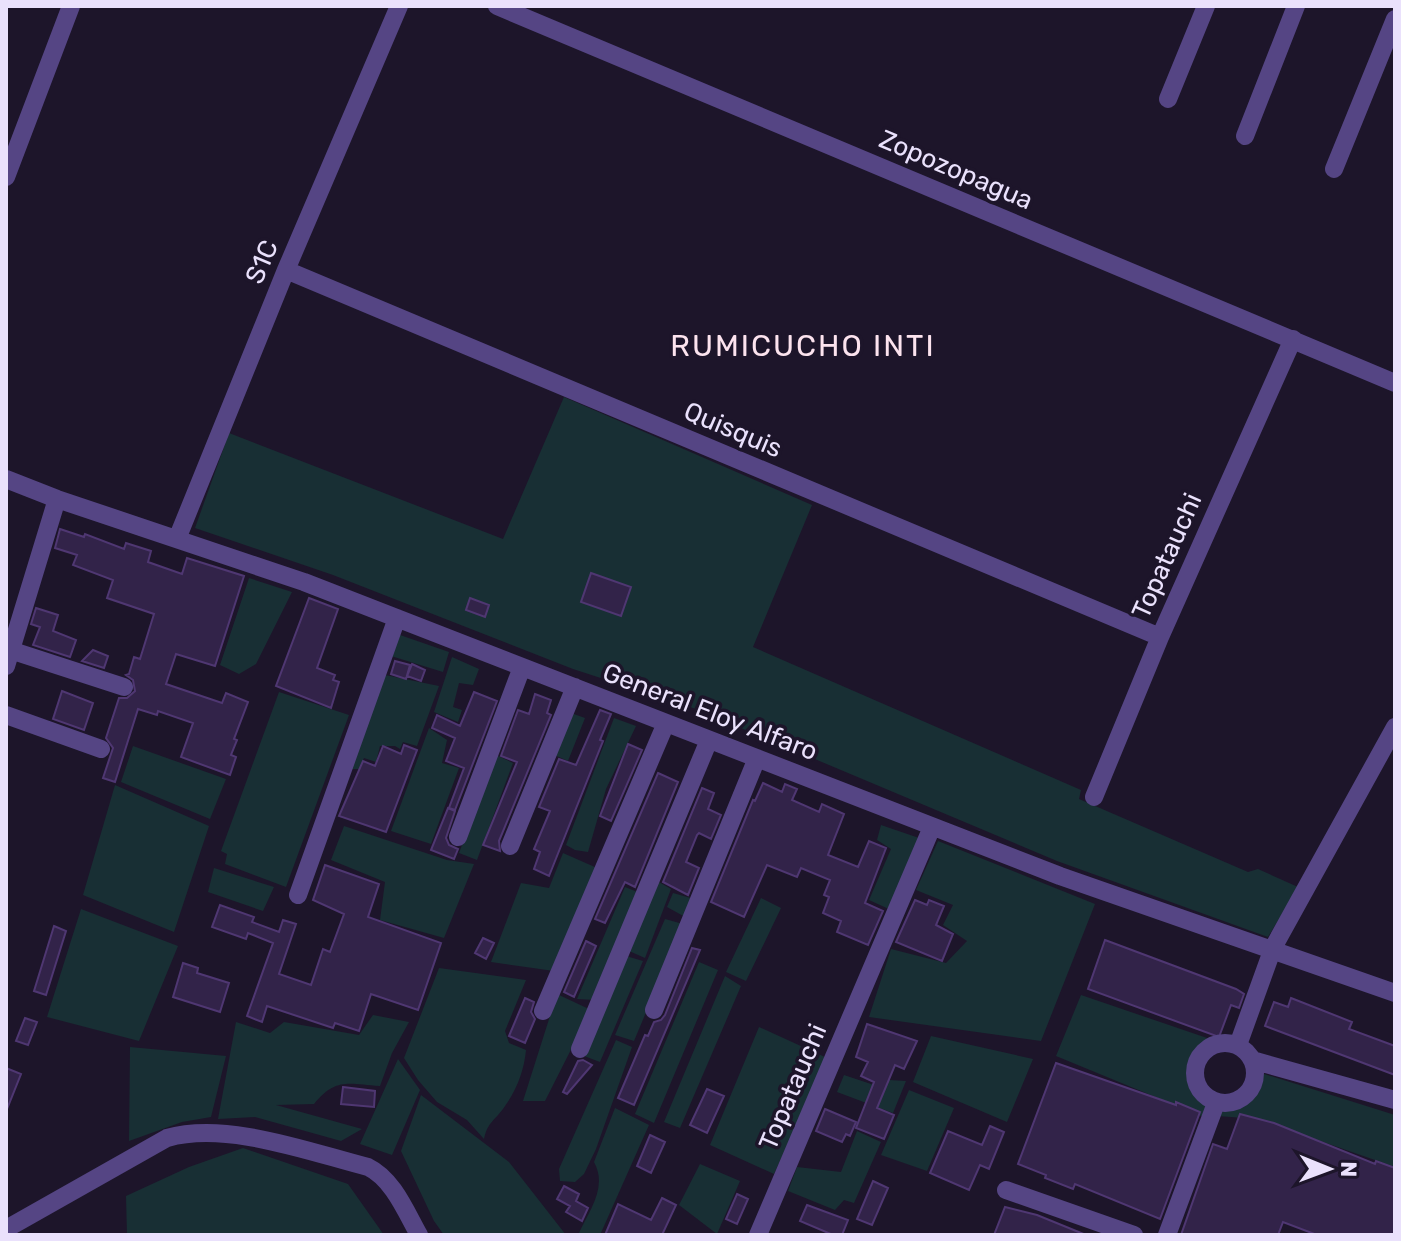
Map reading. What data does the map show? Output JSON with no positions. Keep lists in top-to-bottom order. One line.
{"streets":{"street":["Zopozopagua","S1C","Quisquis","Topatauchi","General Eloy Alfaro"]},"crossings":[["Zopozopagua","Topatauchi"],["S1C","Quisquis"],["S1C","General Eloy Alfaro"],["Quisquis","Topatauchi"],["Topatauchi","General Eloy Alfaro"]],"districts":["RUMICUCHO INTI"],"north":"right"}
